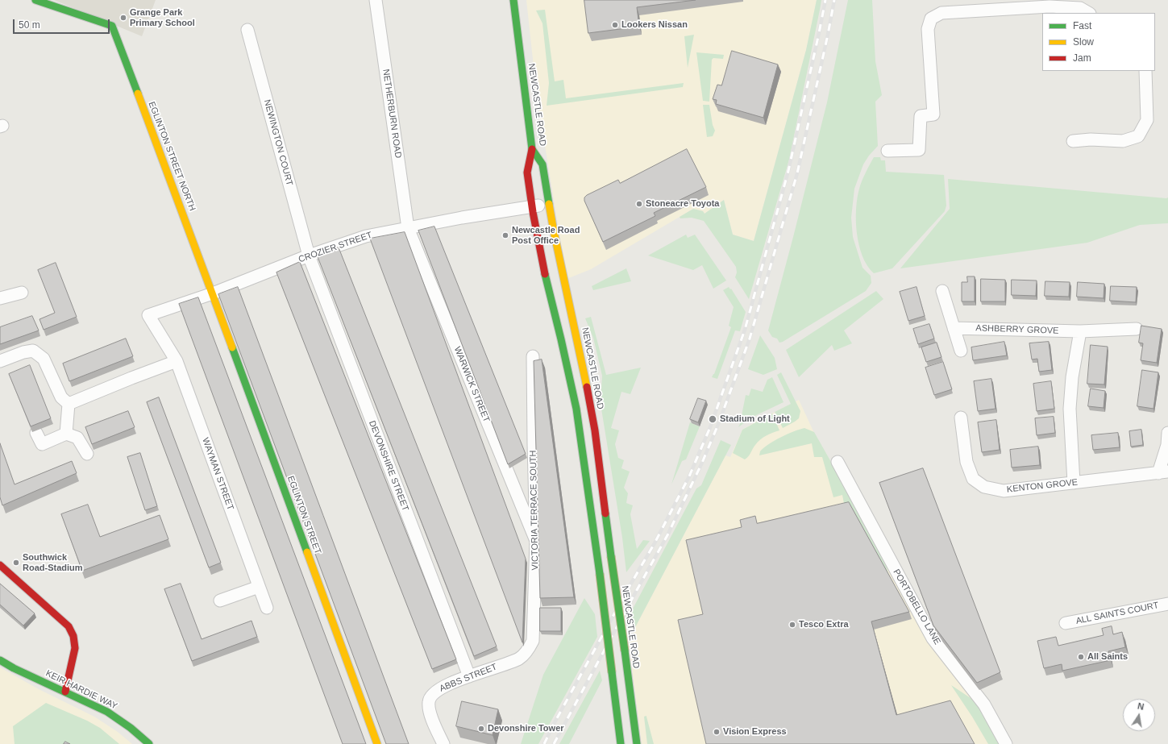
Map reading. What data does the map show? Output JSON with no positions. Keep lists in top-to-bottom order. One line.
{"streets":{"main road":["NEWCASTLE ROAD","EGLINTON STREET NORTH","EGLINTON STREET","KEIR HARDIE WAY"],"street":["NETHERBURN ROAD","NEWINGTON COURT","CROZIER STREET","ASHBERRY GROVE","WARWICK STREET","DEVONSHIRE STREET","WAYMAN STREET","KENTON GROVE","VICTORIA TERRACE SOUTH","PORTOBELLO LANE","ALL SAINTS COURT","ABBS STREET"]},"crossings":[["NEWCASTLE ROAD","CROZIER STREET"],["NETHERBURN ROAD","CROZIER STREET"],["NETHERBURN ROAD","WARWICK STREET"],["NEWINGTON COURT","CROZIER STREET"],["NEWINGTON COURT","DEVONSHIRE STREET"],["EGLINTON STREET NORTH","CROZIER STREET"],["EGLINTON STREET NORTH","EGLINTON STREET"],["CROZIER STREET","WARWICK STREET"],["CROZIER STREET","DEVONSHIRE STREET"],["CROZIER STREET","WAYMAN STREET"],["CROZIER STREET","EGLINTON STREET"],["WARWICK STREET","VICTORIA TERRACE SOUTH"],["DEVONSHIRE STREET","ABBS STREET"],["VICTORIA TERRACE SOUTH","ABBS STREET"]],"places":["Grange Park Primary School","Lookers Nissan","Stoneacre Toyota","Newcastle Road Post Office","Stadium of Light","Southwick Road-Stadium","Tesco Extra","All Saints","Devonshire Tower","Vision Express"],"legend":["Fast","Slow","Jam"],"scale_bar":"50 m","north":"top"}
